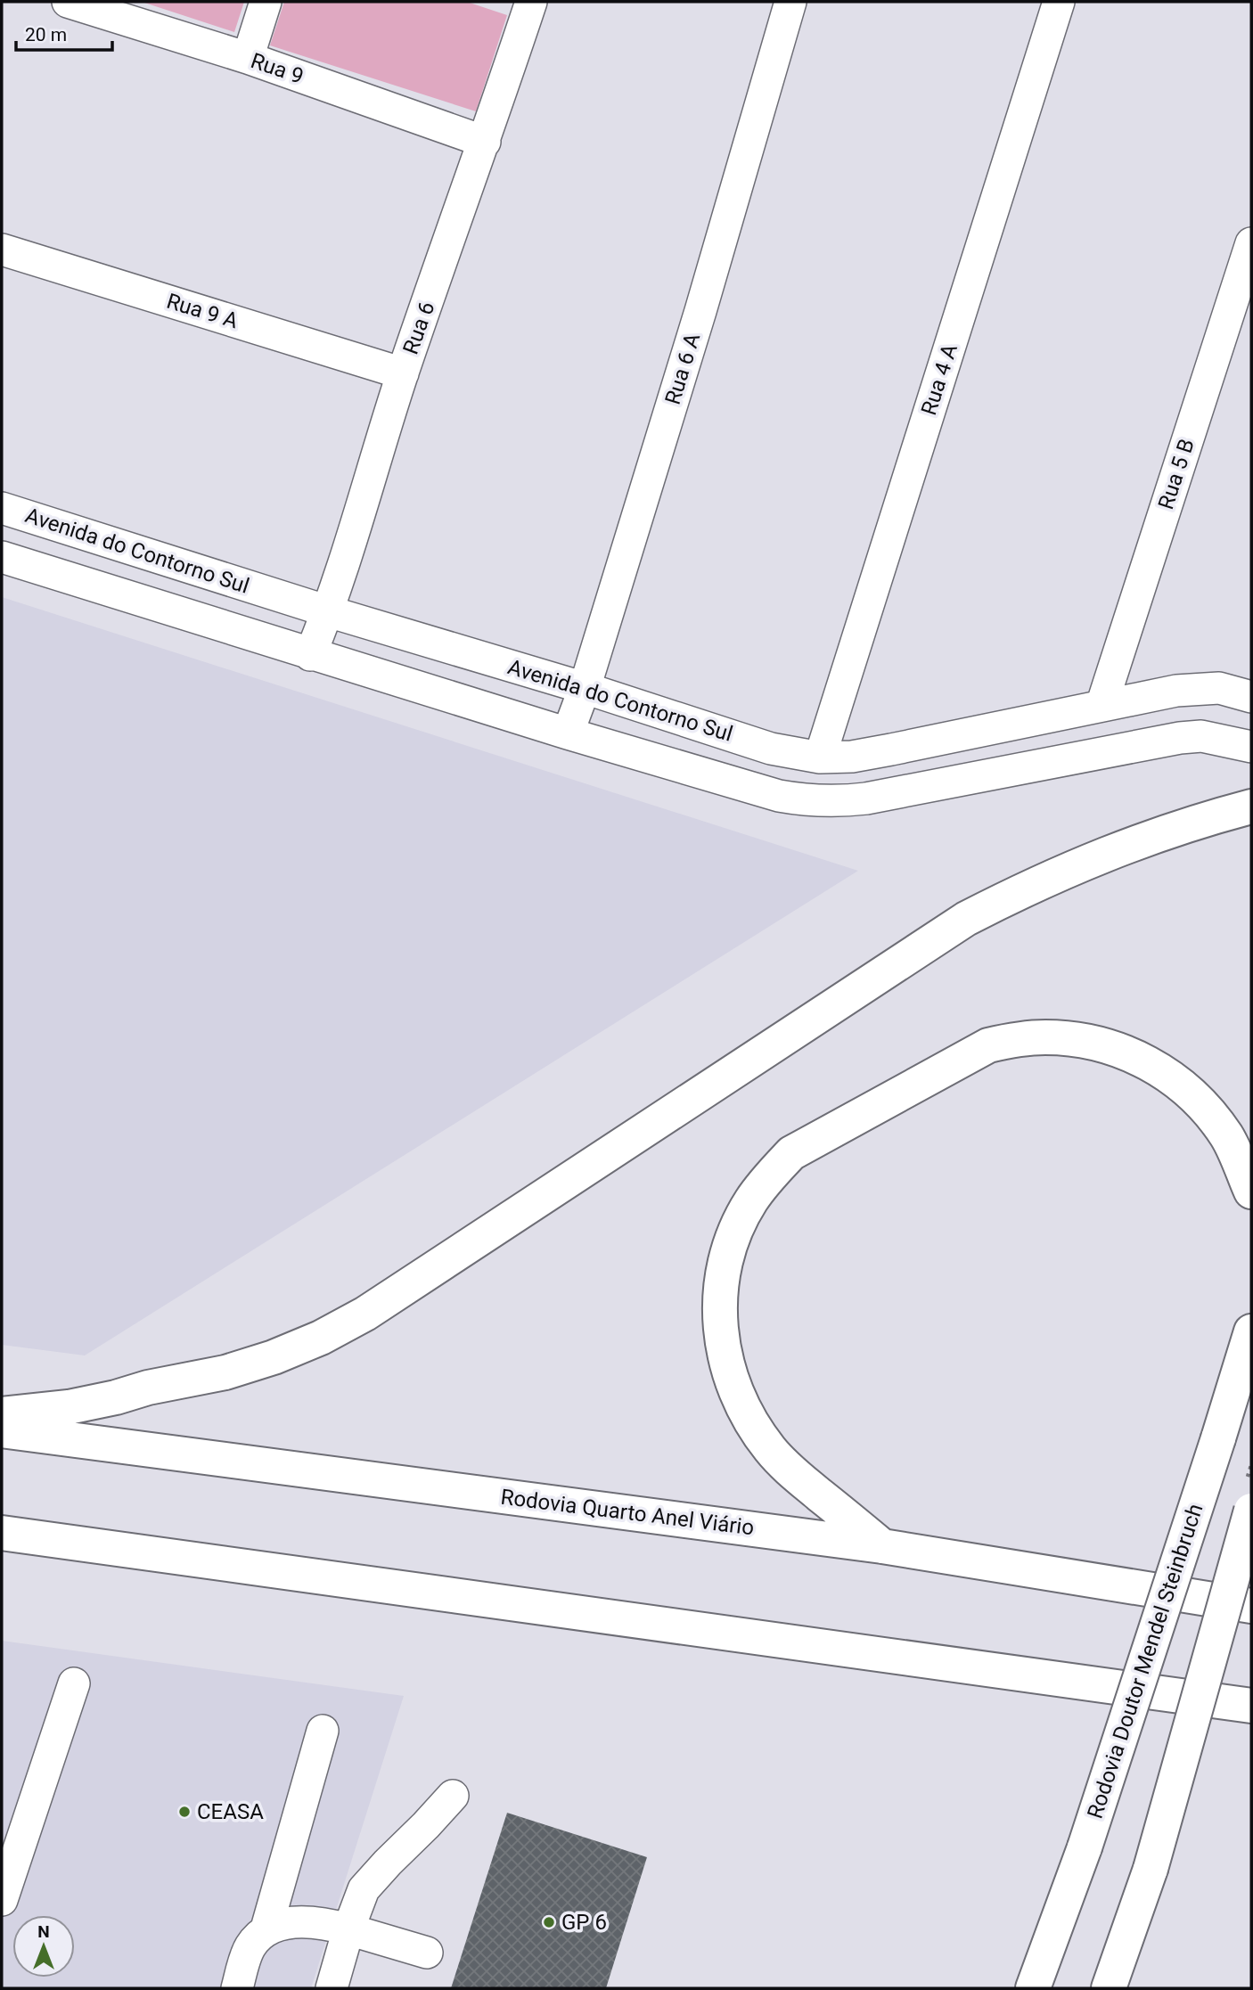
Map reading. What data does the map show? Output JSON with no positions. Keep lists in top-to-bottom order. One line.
{"streets":{"highway":["Rodovia Quarto Anel Viário","Rodovia Doutor Mendel Steinbruch"],"street":["Rua 9","Rua 9 A","Rua 6","Rua 6 A","Rua 4 A","Rua 5 B","Avenida do Contorno Sul"]},"crossings":[["Rua 9","Rua 6"],["Rua 9 A","Rua 6"],["Rua 6","Avenida do Contorno Sul"],["Rua 6 A","Avenida do Contorno Sul"],["Rua 4 A","Avenida do Contorno Sul"],["Rua 5 B","Avenida do Contorno Sul"]],"places":["CEASA","GP 6"],"scale_bar":"20 m","north":"top"}
